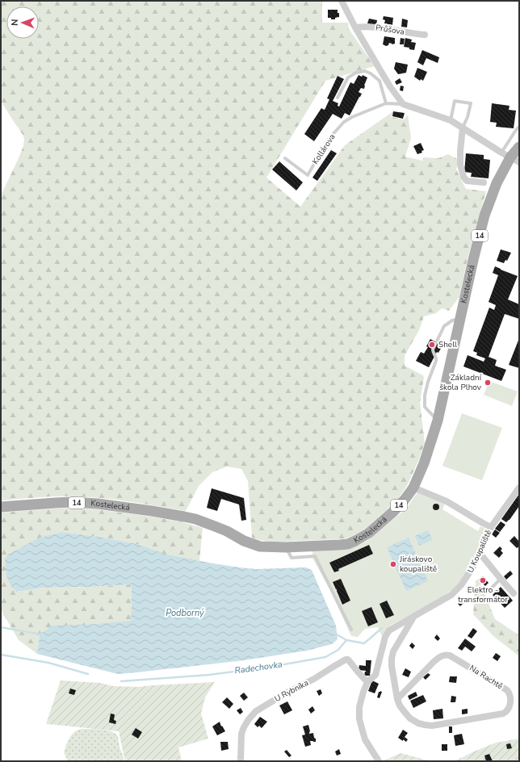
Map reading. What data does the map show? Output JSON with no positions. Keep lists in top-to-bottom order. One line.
{"streets":{"main road":["14","Kostelecká"],"street":["Průšova","Kollárova","U Koupaliště","Na Rachtě","U Rybníka"]},"crossings":[["Kollárova","Kostelecká"],["U Koupaliště","Na Rachtě"],["U Koupaliště","U Rybníka"]],"water":["Podborný","Radechovka"],"places":["Shell","Základní škola Plhov","Jiráskovo koupaliště","Elektro - transformátor"],"north":"left"}
